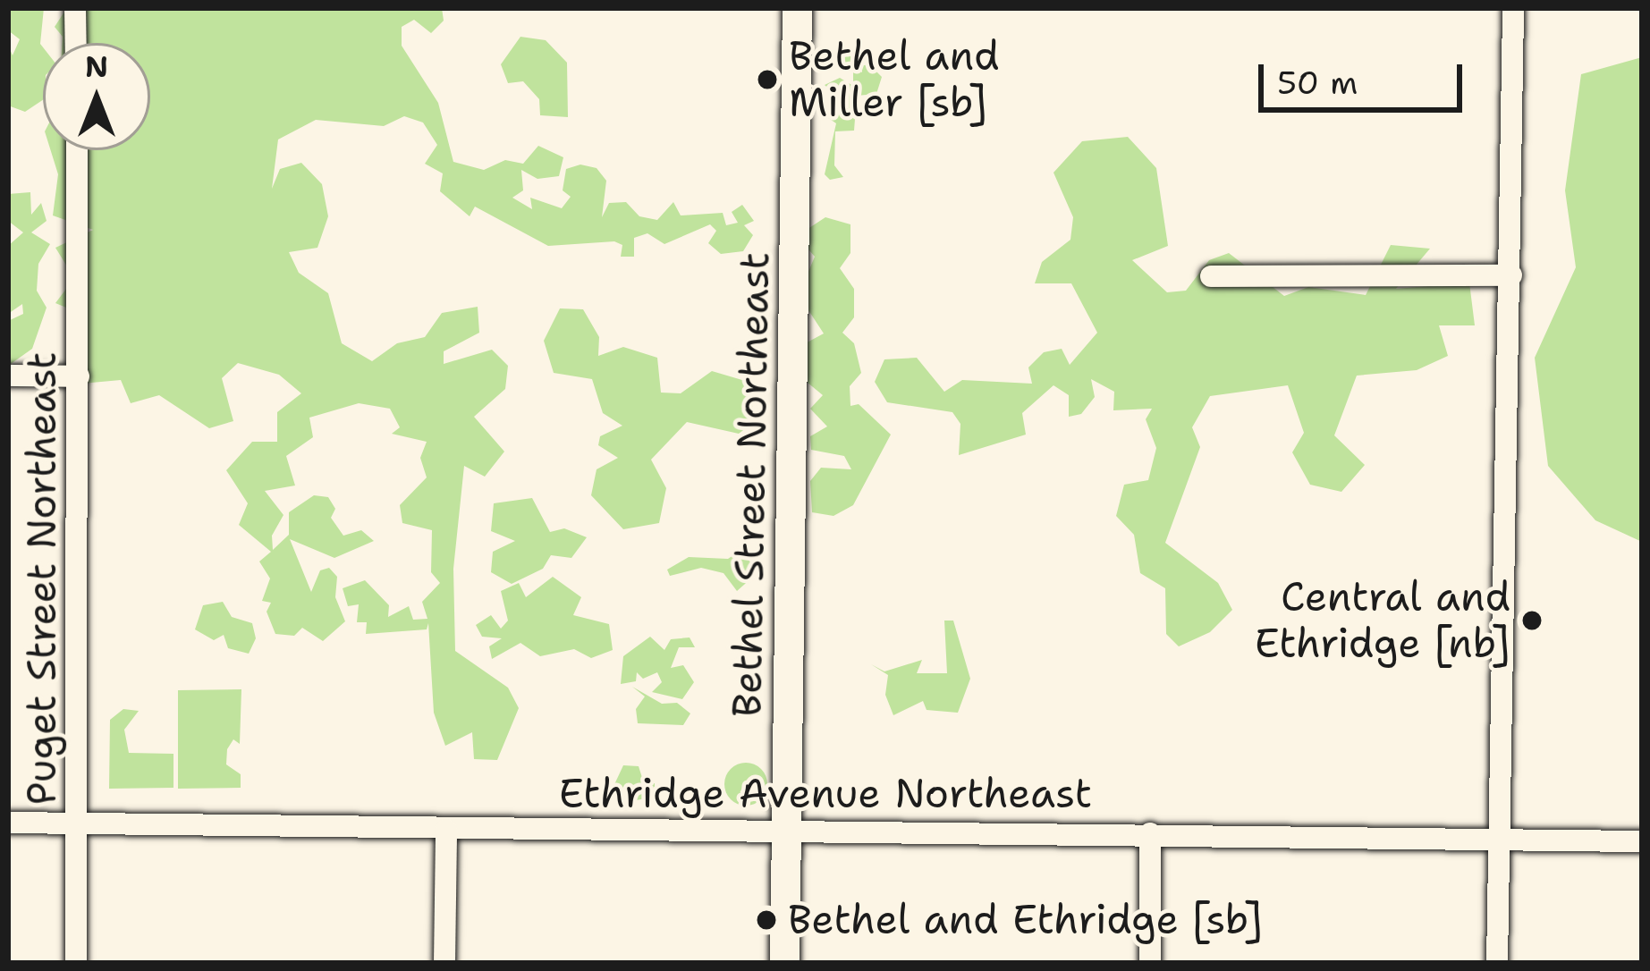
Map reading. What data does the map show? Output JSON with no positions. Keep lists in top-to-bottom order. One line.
{"streets":{"street":["Bethel Street Northeast","Puget Street Northeast","Ethridge Avenue Northeast"]},"crossings":[["Bethel Street Northeast","Ethridge Avenue Northeast"],["Puget Street Northeast","Ethridge Avenue Northeast"]],"places":["Bethel and Miller [sb]","Central and Ethridge [nb]","Bethel and Ethridge [sb]"],"scale_bar":"50 m","north":"top"}
